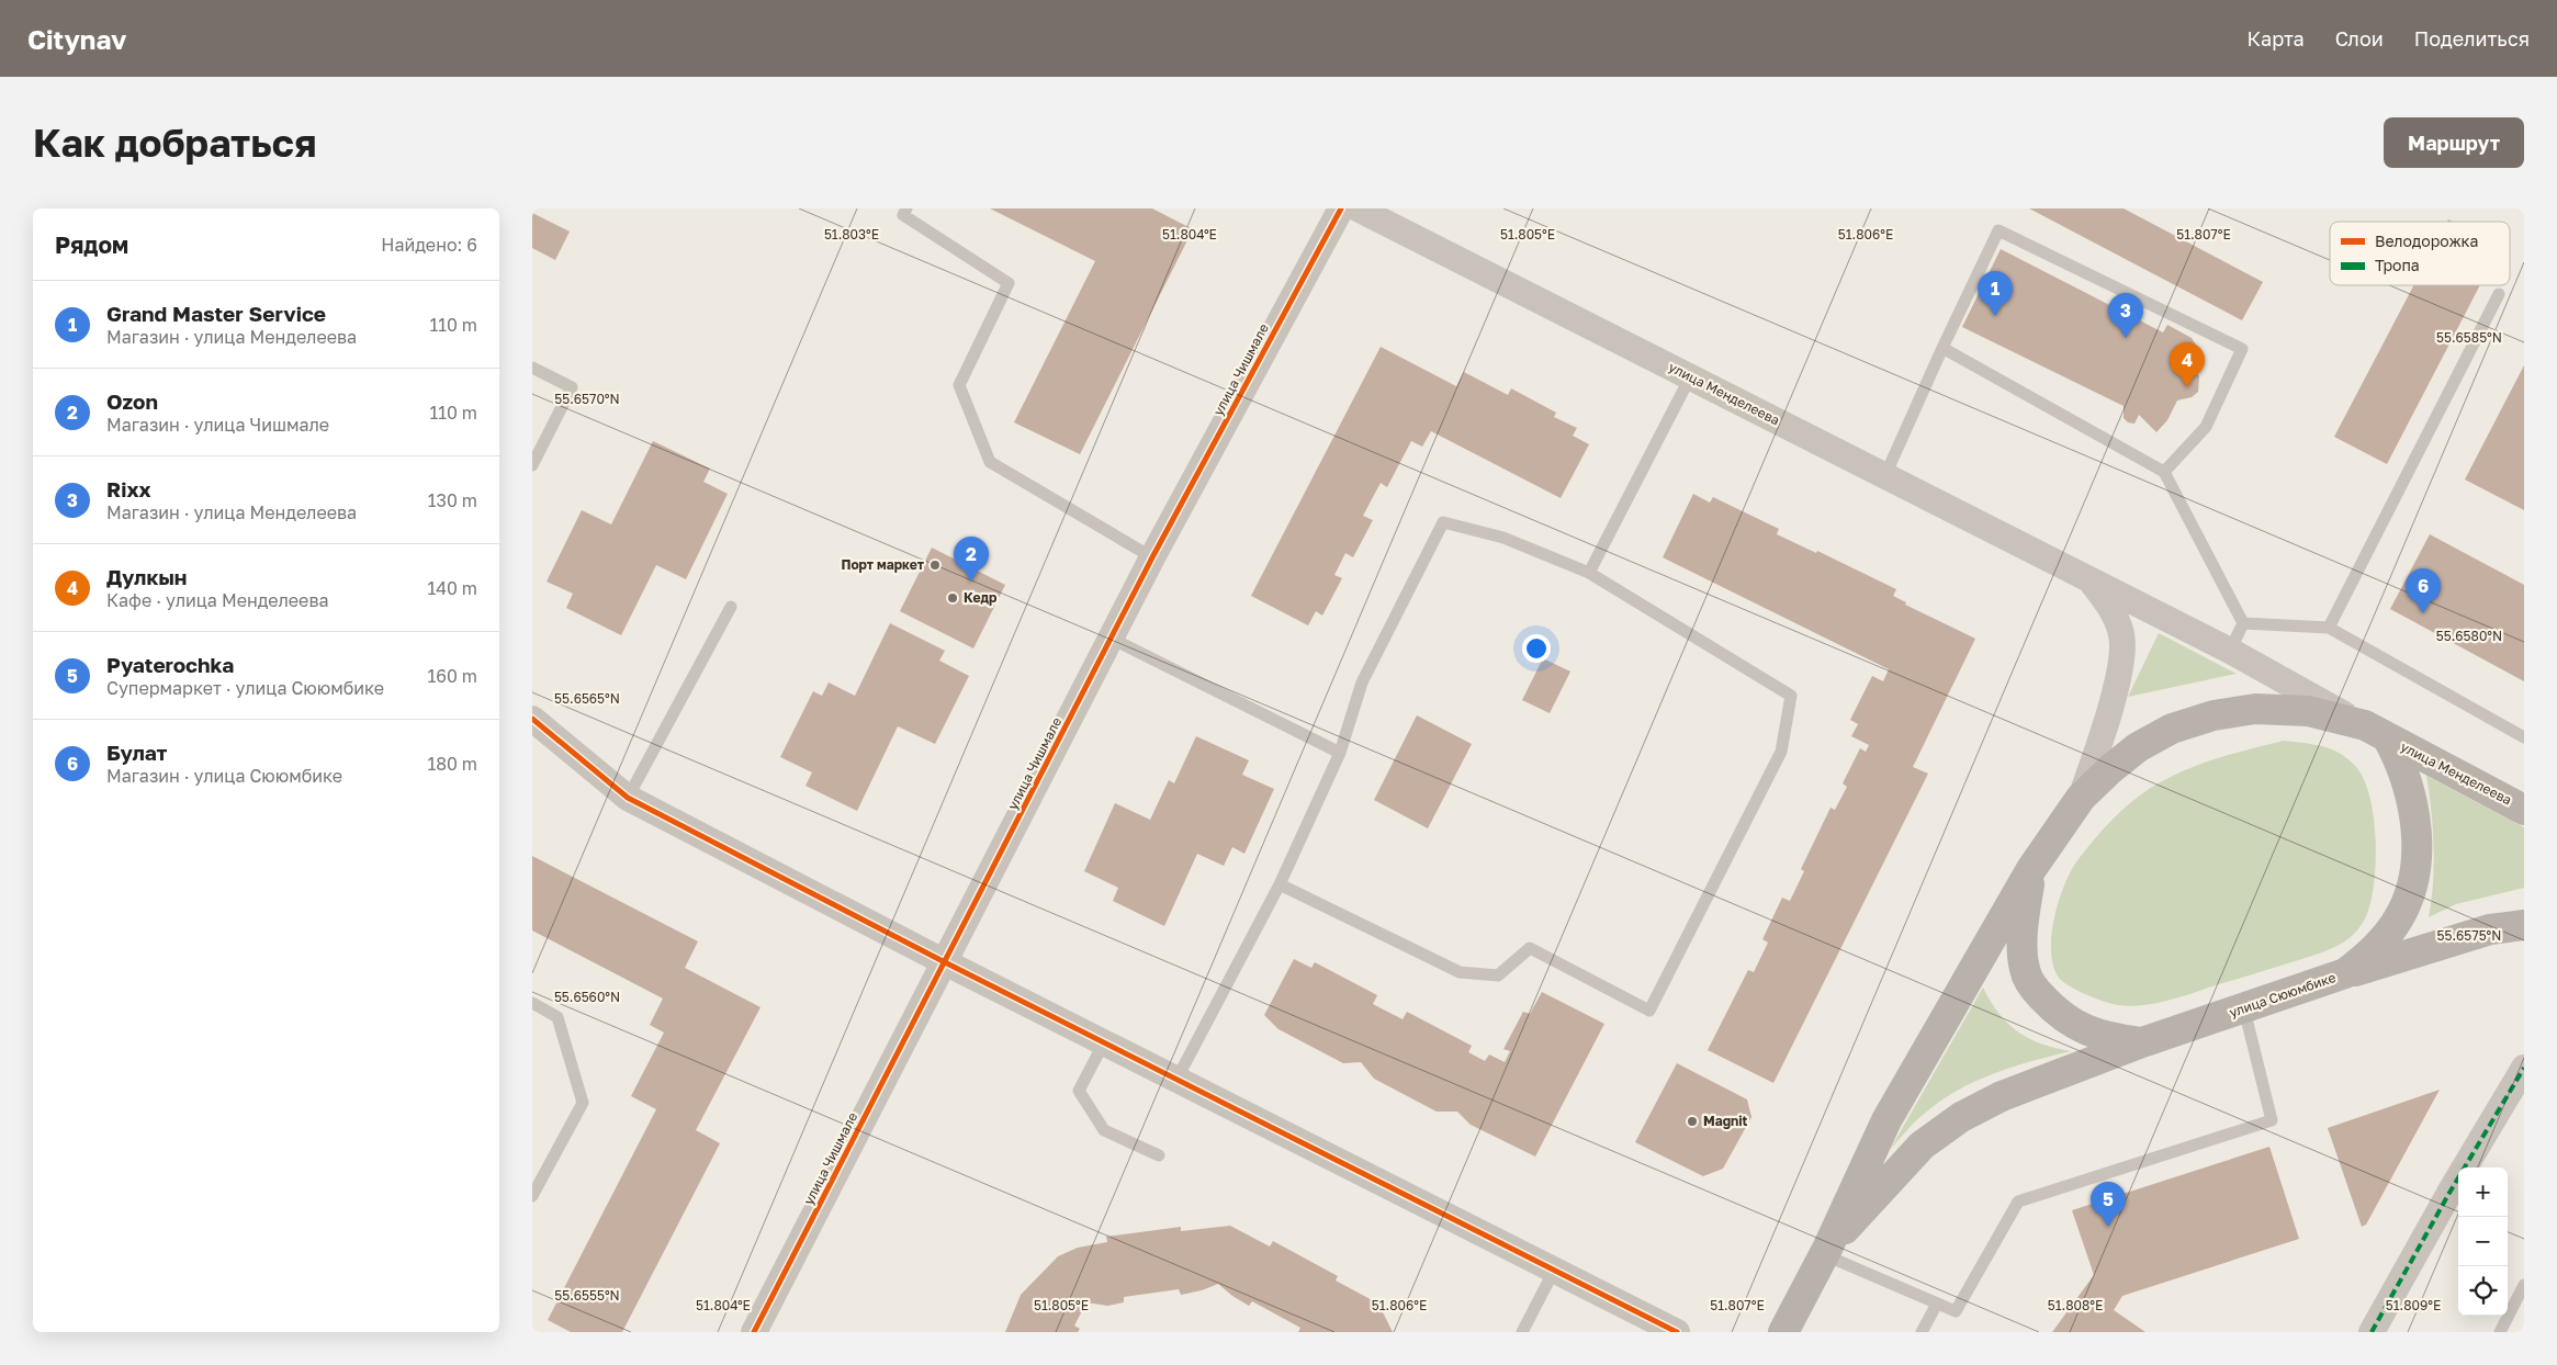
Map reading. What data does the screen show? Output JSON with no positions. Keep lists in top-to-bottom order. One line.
{"streets":{"street":["улица Чишмале","улица Менделеева","улица Сююмбике"]},"crossings":[["улица Менделеева","улица Сююмбике"]],"places":["Порт маркет","Кедр","Magnit"],"legend":["Велодорожка","Тропа"],"page":{"header":"Citynav","nav":["Карта","Слои","Поделиться"],"buttons":"Маршрут","title":"Как добраться","heading":["Рядом","Найдено: 6"],"pins":["1","3","4","2","6","5"],"list":[{"mark":"1","name":"Grand Master Service","note":"Магазин · улица Менделеева","value":"110 m"},{"mark":"2","name":"Ozon","note":"Магазин · улица Чишмале","value":"110 m"},{"mark":"3","name":"Rixx","note":"Магазин · улица Менделеева","value":"130 m"},{"mark":"4","name":"Дулкын","note":"Кафе · улица Менделеева","value":"140 m"},{"mark":"5","name":"Pyaterochka","note":"Супермаркет · улица Сююмбике","value":"160 m"},{"mark":"6","name":"Булат","note":"Магазин · улица Сююмбике","value":"180 m"}],"map_buttons":["+","−"]},"coordinates":["51.803°E","51.804°E","51.805°E","51.806°E","51.807°E","55.6585°N","55.6570°N","55.6580°N","55.6565°N","55.6575°N","55.6560°N","55.6555°N","51.808°E","51.809°E"]}
